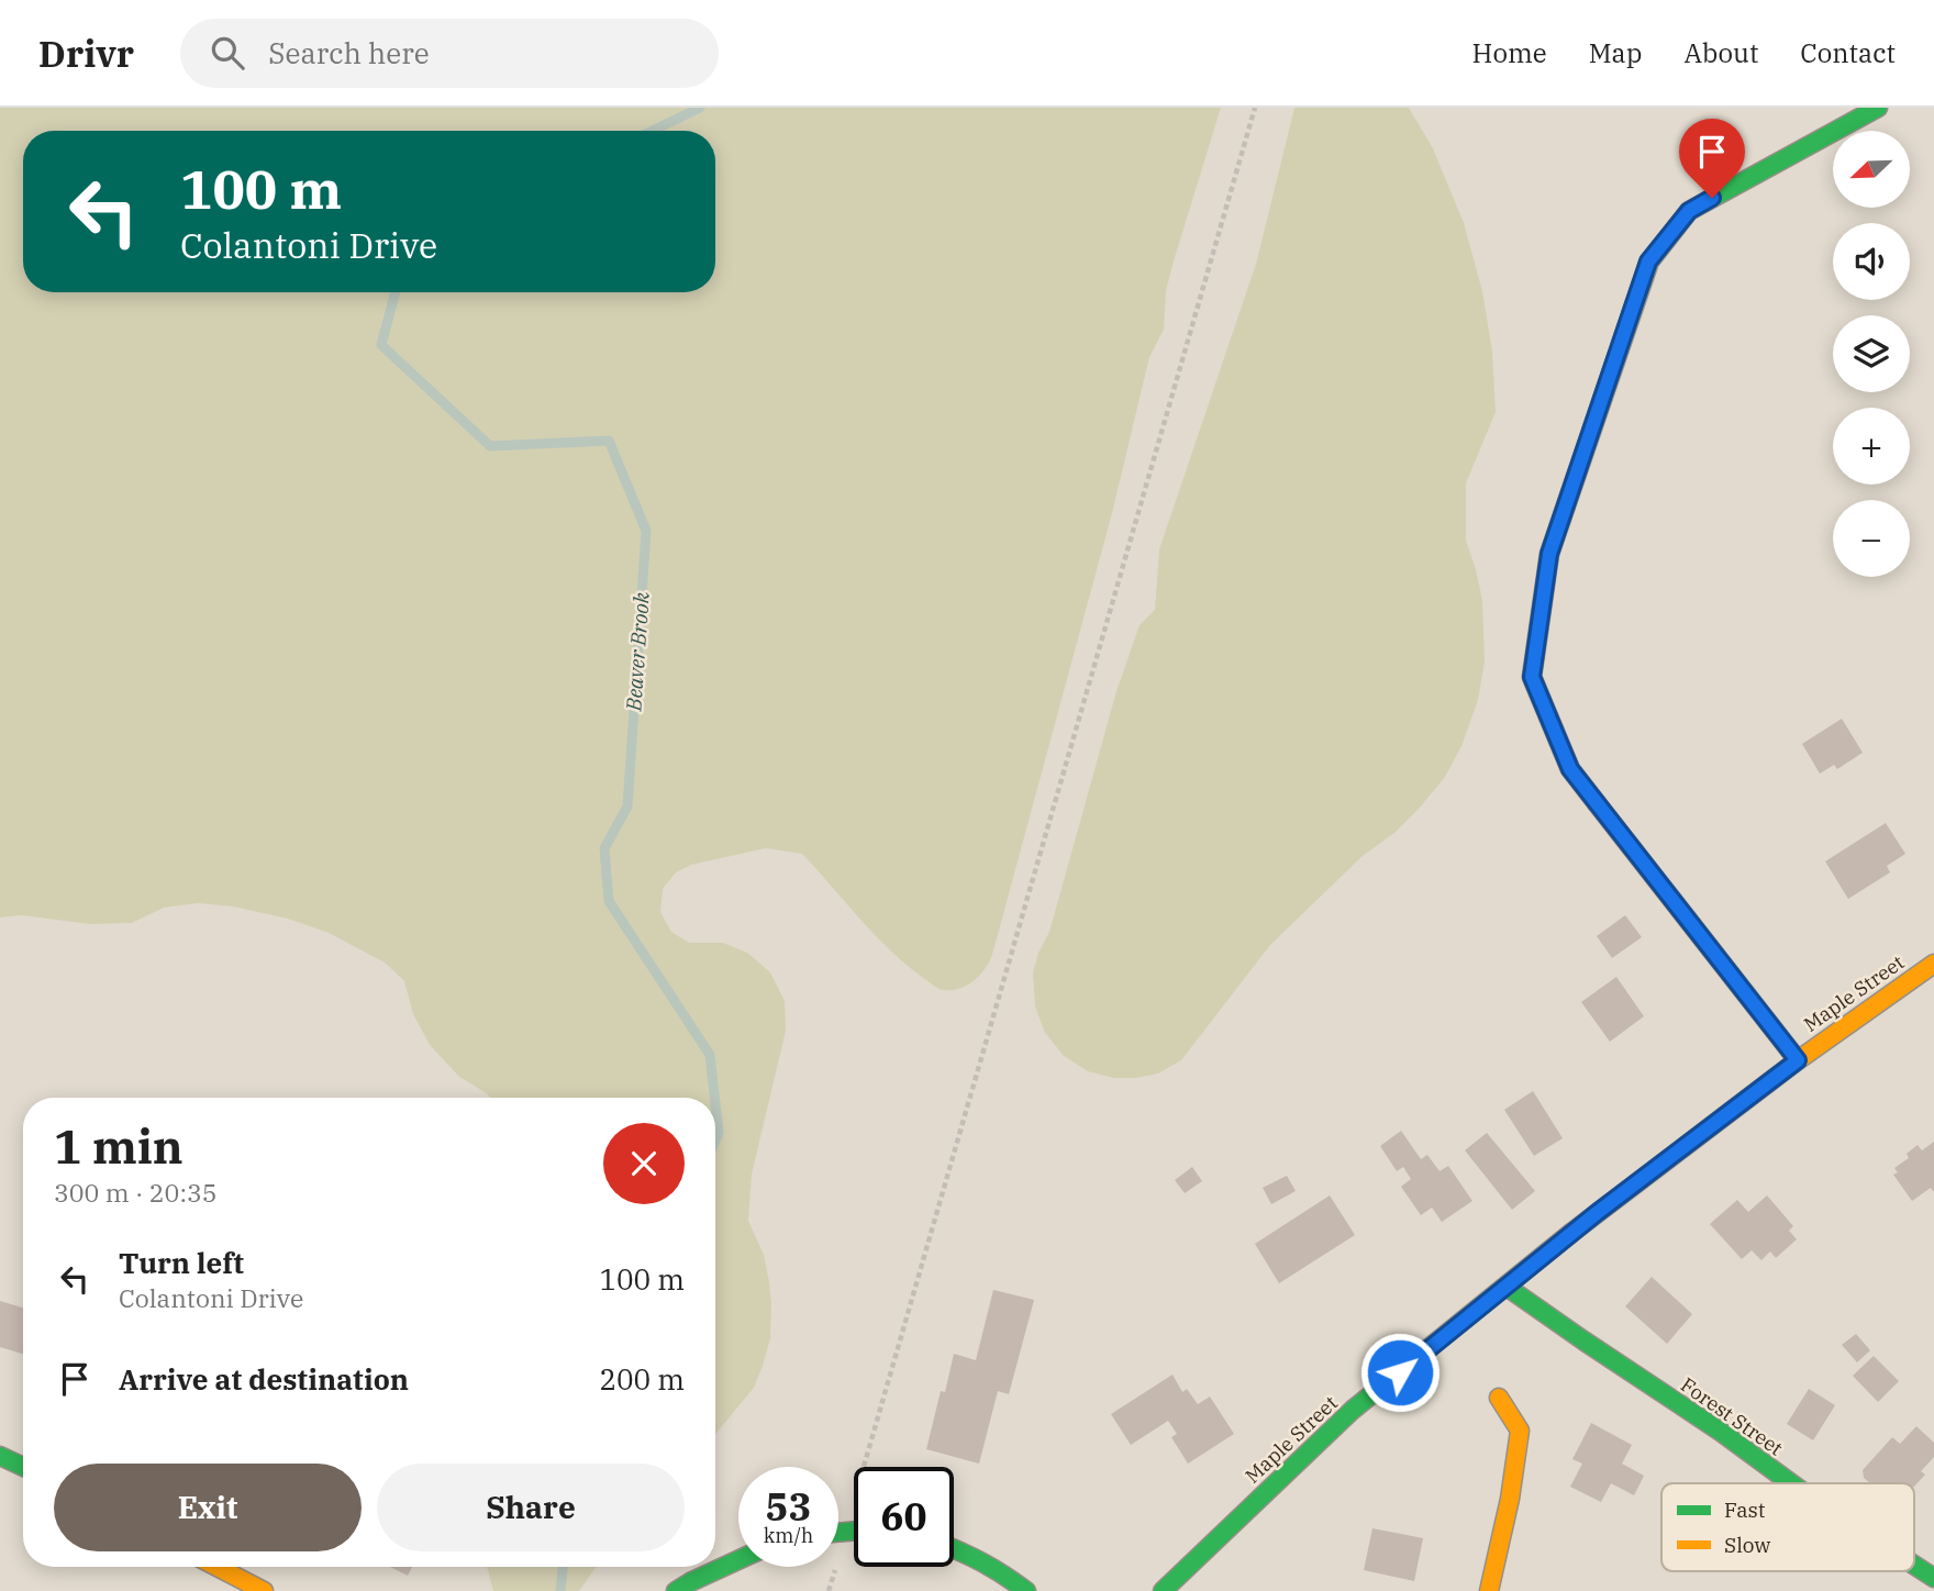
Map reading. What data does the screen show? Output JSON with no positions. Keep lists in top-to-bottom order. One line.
{"streets":{"street":["Maple Street","Forest Street"]},"crossings":[["Maple Street","Forest Street"]],"water":["Beaver Brook"],"legend":["Fast","Slow"],"north":"bottom left","page":{"header":"Drivr","search":"Search here","nav":["Home","Map","About","Contact"],"map_buttons":["+","−"],"turn":["100 m","Colantoni Drive"],"heading":["1 min","300 m · 20:35"],"list":[{"name":"Turn left","note":"Colantoni Drive","value":"100 m"},{"name":"Arrive at destination","value":"200 m"}],"buttons":["Exit","Share"],"speed":"53 km/h","limit":"60"}}
